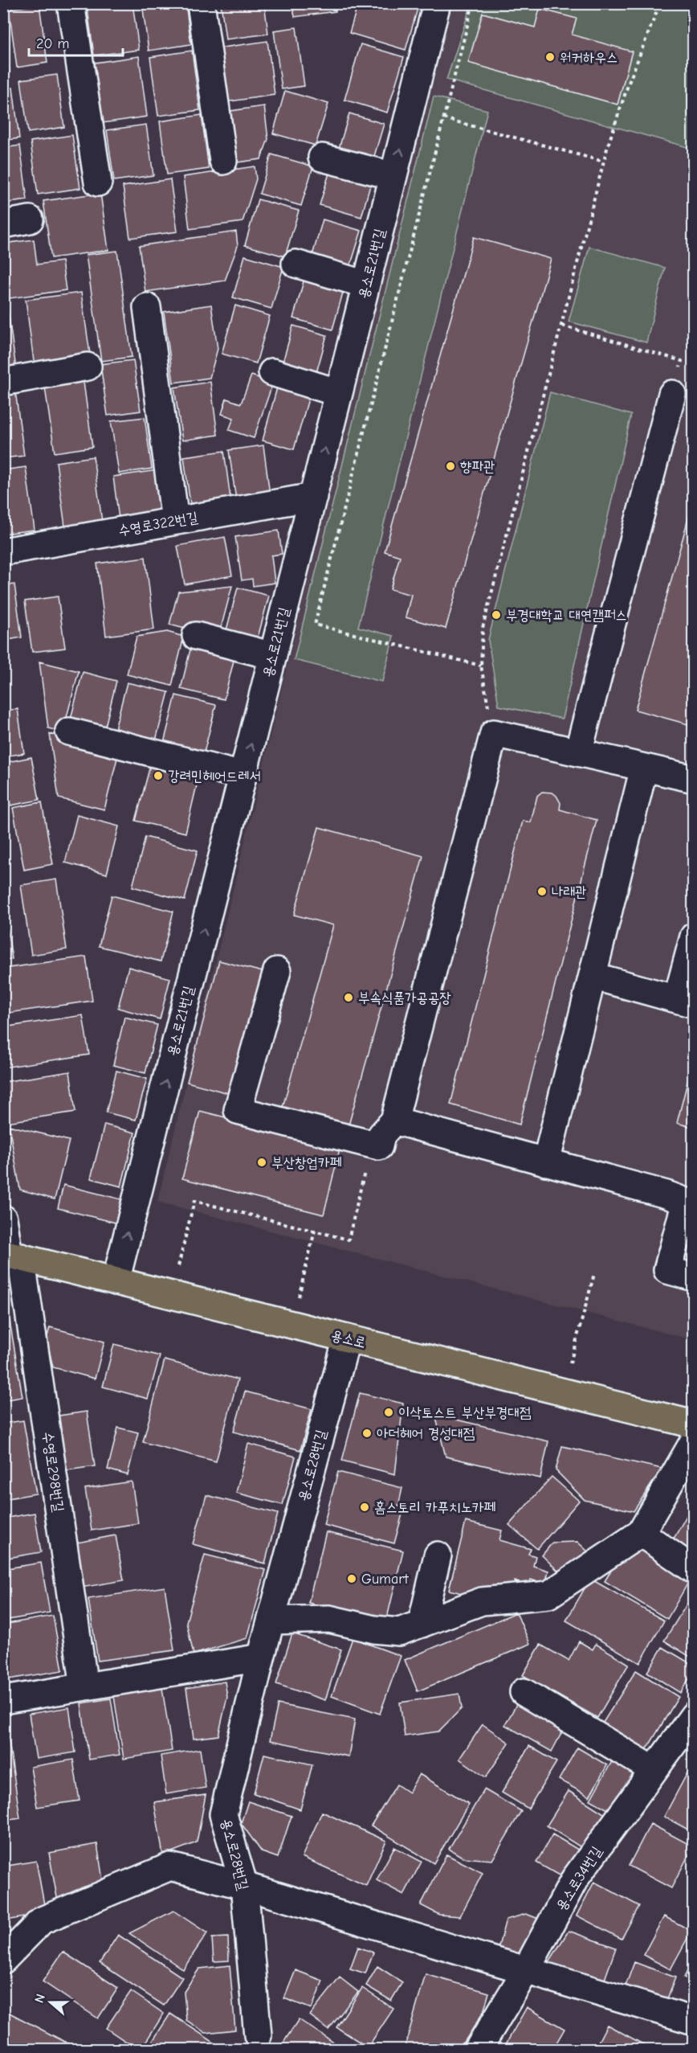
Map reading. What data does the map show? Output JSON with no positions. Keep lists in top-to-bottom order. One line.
{"streets":{"main road":["용소로"],"street":["용소로21번길","수영로322번길","용소로28번길","수영로298번길","용소로34번길"]},"crossings":[["용소로21번길","수영로322번길"],["용소로21번길","용소로"],["용소로","용소로28번길"],["용소로","수영로298번길"]],"places":["워커하우스","향파관","부경대학교 대연캠퍼스","강려민헤어드레서","나래관","부속식품가공공장","부산창업카페","이삭토스트 부산부경대점","아더헤어 경성대점","홈스토리 카푸치노카페","Gumart"],"scale_bar":"20 m","north":"left"}
